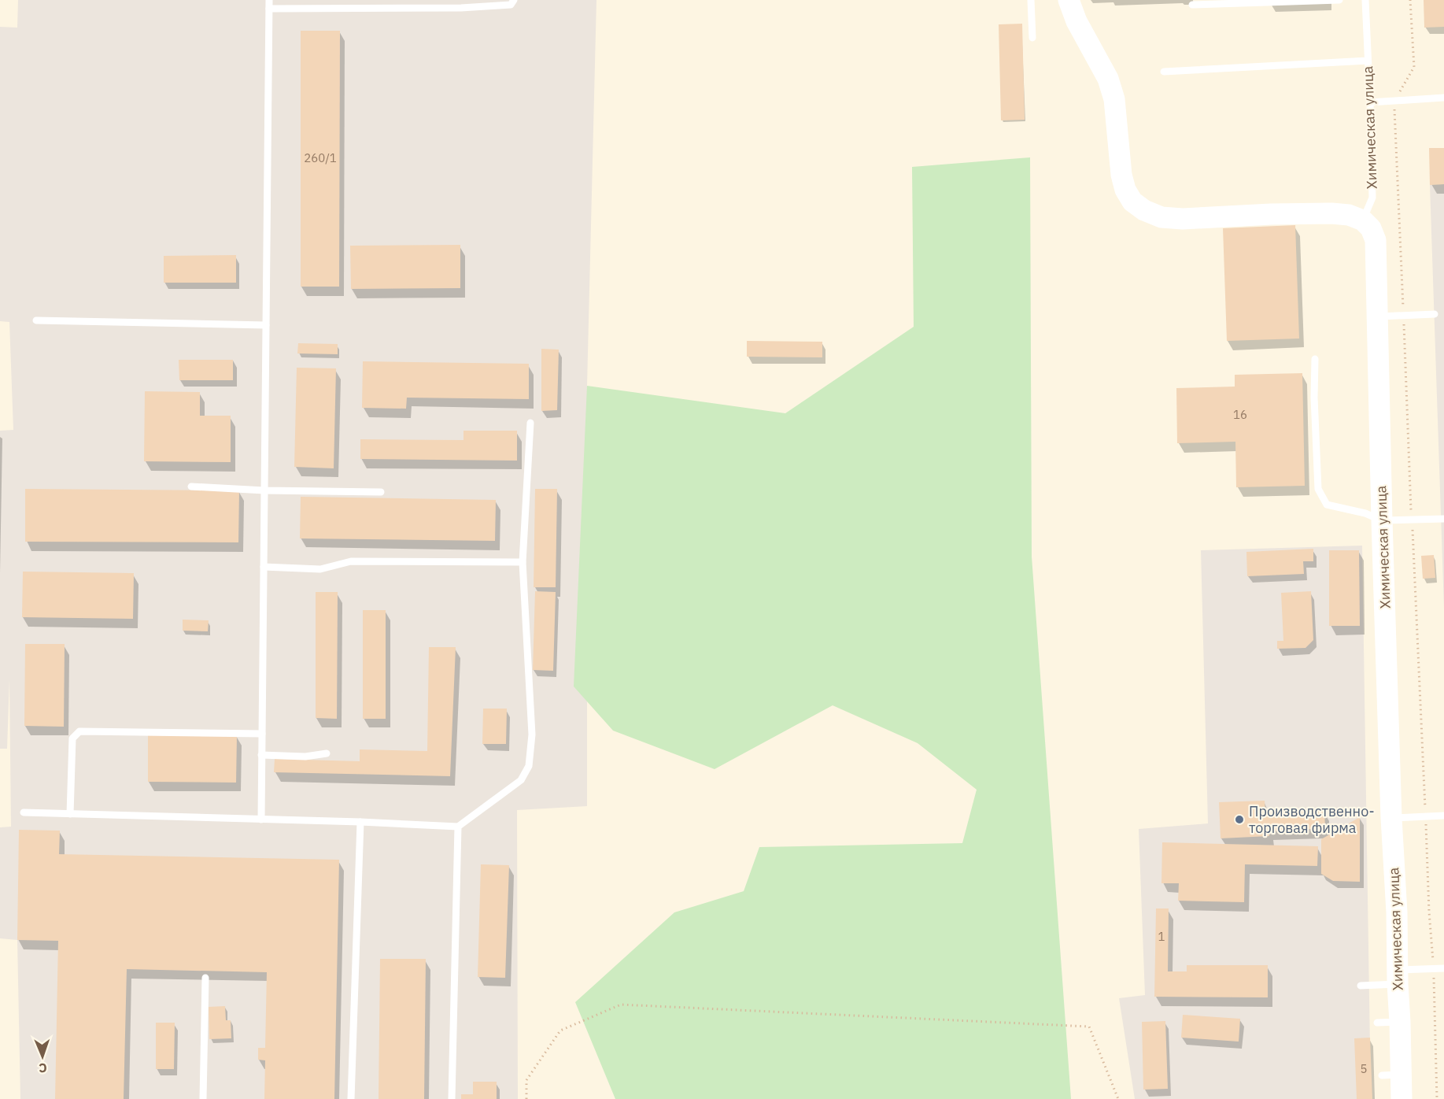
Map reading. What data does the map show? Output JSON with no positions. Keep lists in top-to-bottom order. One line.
{"streets":{"main road":["Химическая улица"]},"places":["Производственно- торговая фирма"],"house_numbers":["260/1","16","1","5"],"north":"bottom"}
